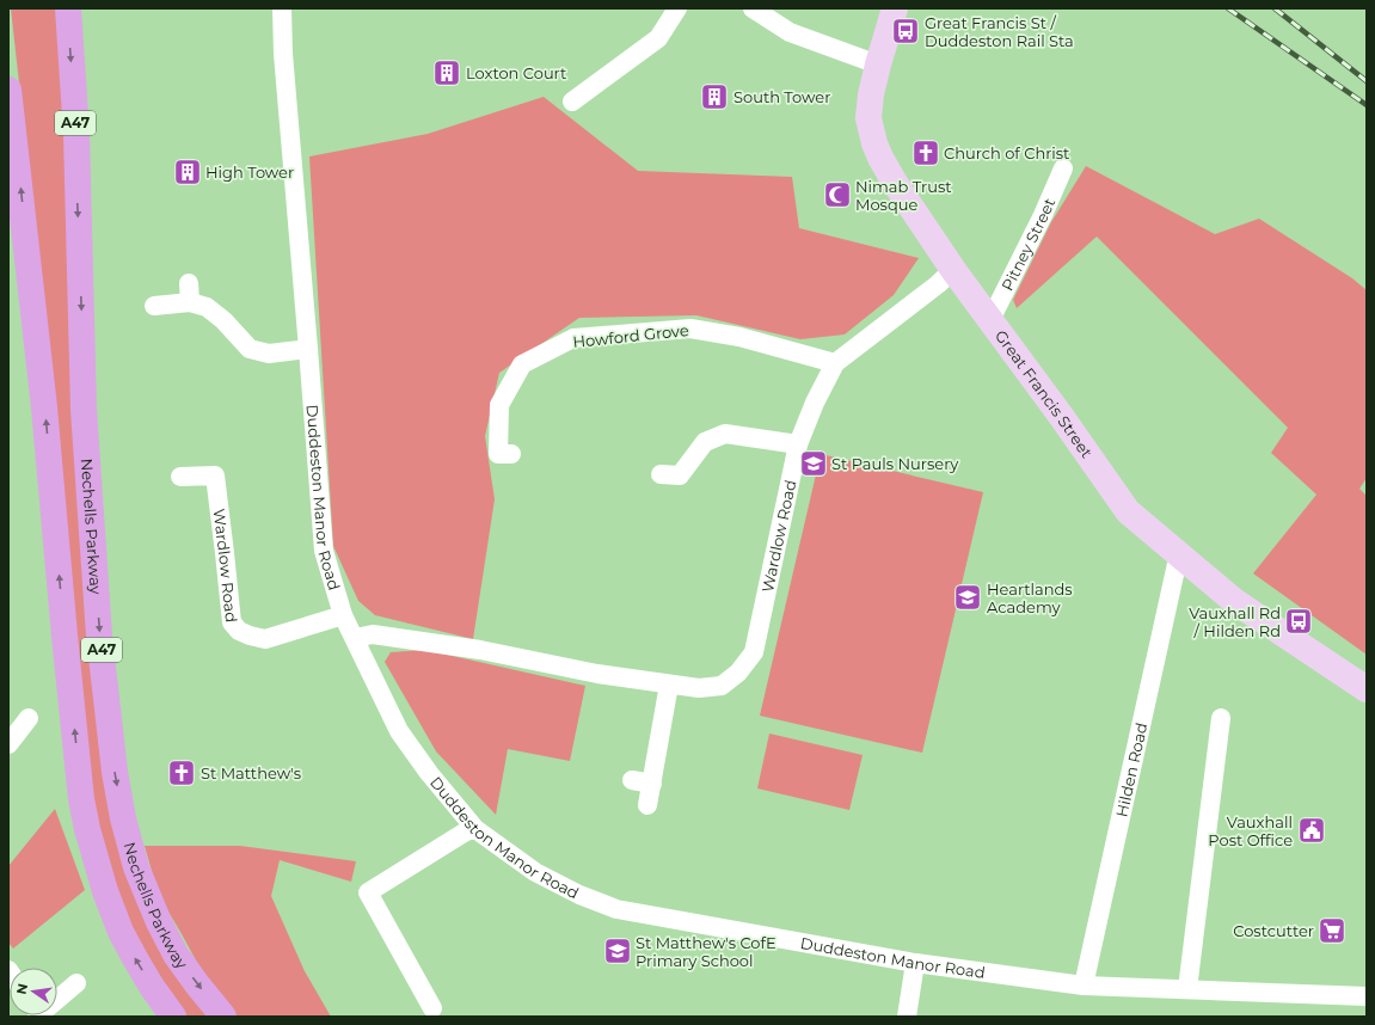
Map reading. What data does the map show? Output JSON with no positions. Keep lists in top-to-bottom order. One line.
{"streets":{"main road":["A47","Great Francis Street","Nechells Parkway"],"street":["Pitney Street","Howford Grove","Duddeston Manor Road","Wardlow Road","Hilden Road"]},"crossings":[["Pitney Street","Great Francis Street"],["Howford Grove","Wardlow Road"],["Great Francis Street","Wardlow Road"],["Great Francis Street","Hilden Road"],["Duddeston Manor Road","Wardlow Road"],["Duddeston Manor Road","Hilden Road"]],"places":{"bus stop":["Great Francis St / Duddeston Rail Sta","Vauxhall Rd / Hilden Rd"],"building":["Loxton Court","South Tower","High Tower"],"church":["Church of Christ","St Matthew's"],"mosque":["Nimab Trust Mosque"],"school or university":["St Pauls Nursery","Heartlands Academy","St Matthew's CofE Primary School"],"public building":["Vauxhall Post Office"],"supermarket":["Costcutter"]},"north":"left"}
